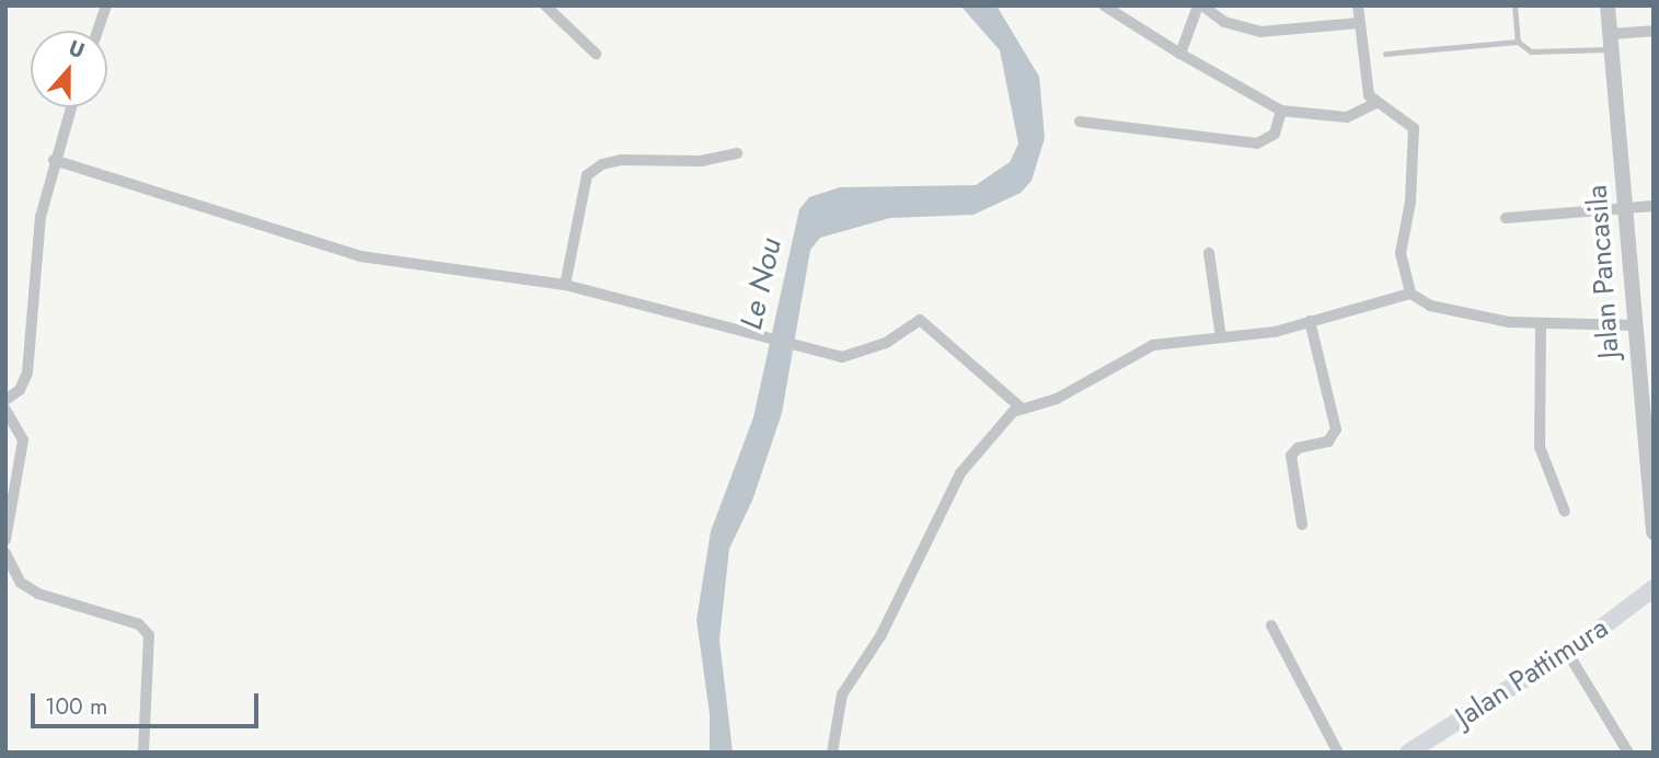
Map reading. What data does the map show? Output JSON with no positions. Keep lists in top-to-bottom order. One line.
{"streets":{"main road":["Jalan Pattimura"],"street":["Jalan Pancasila"]},"water":["Le Nou"],"scale_bar":"100 m","north":"top"}
